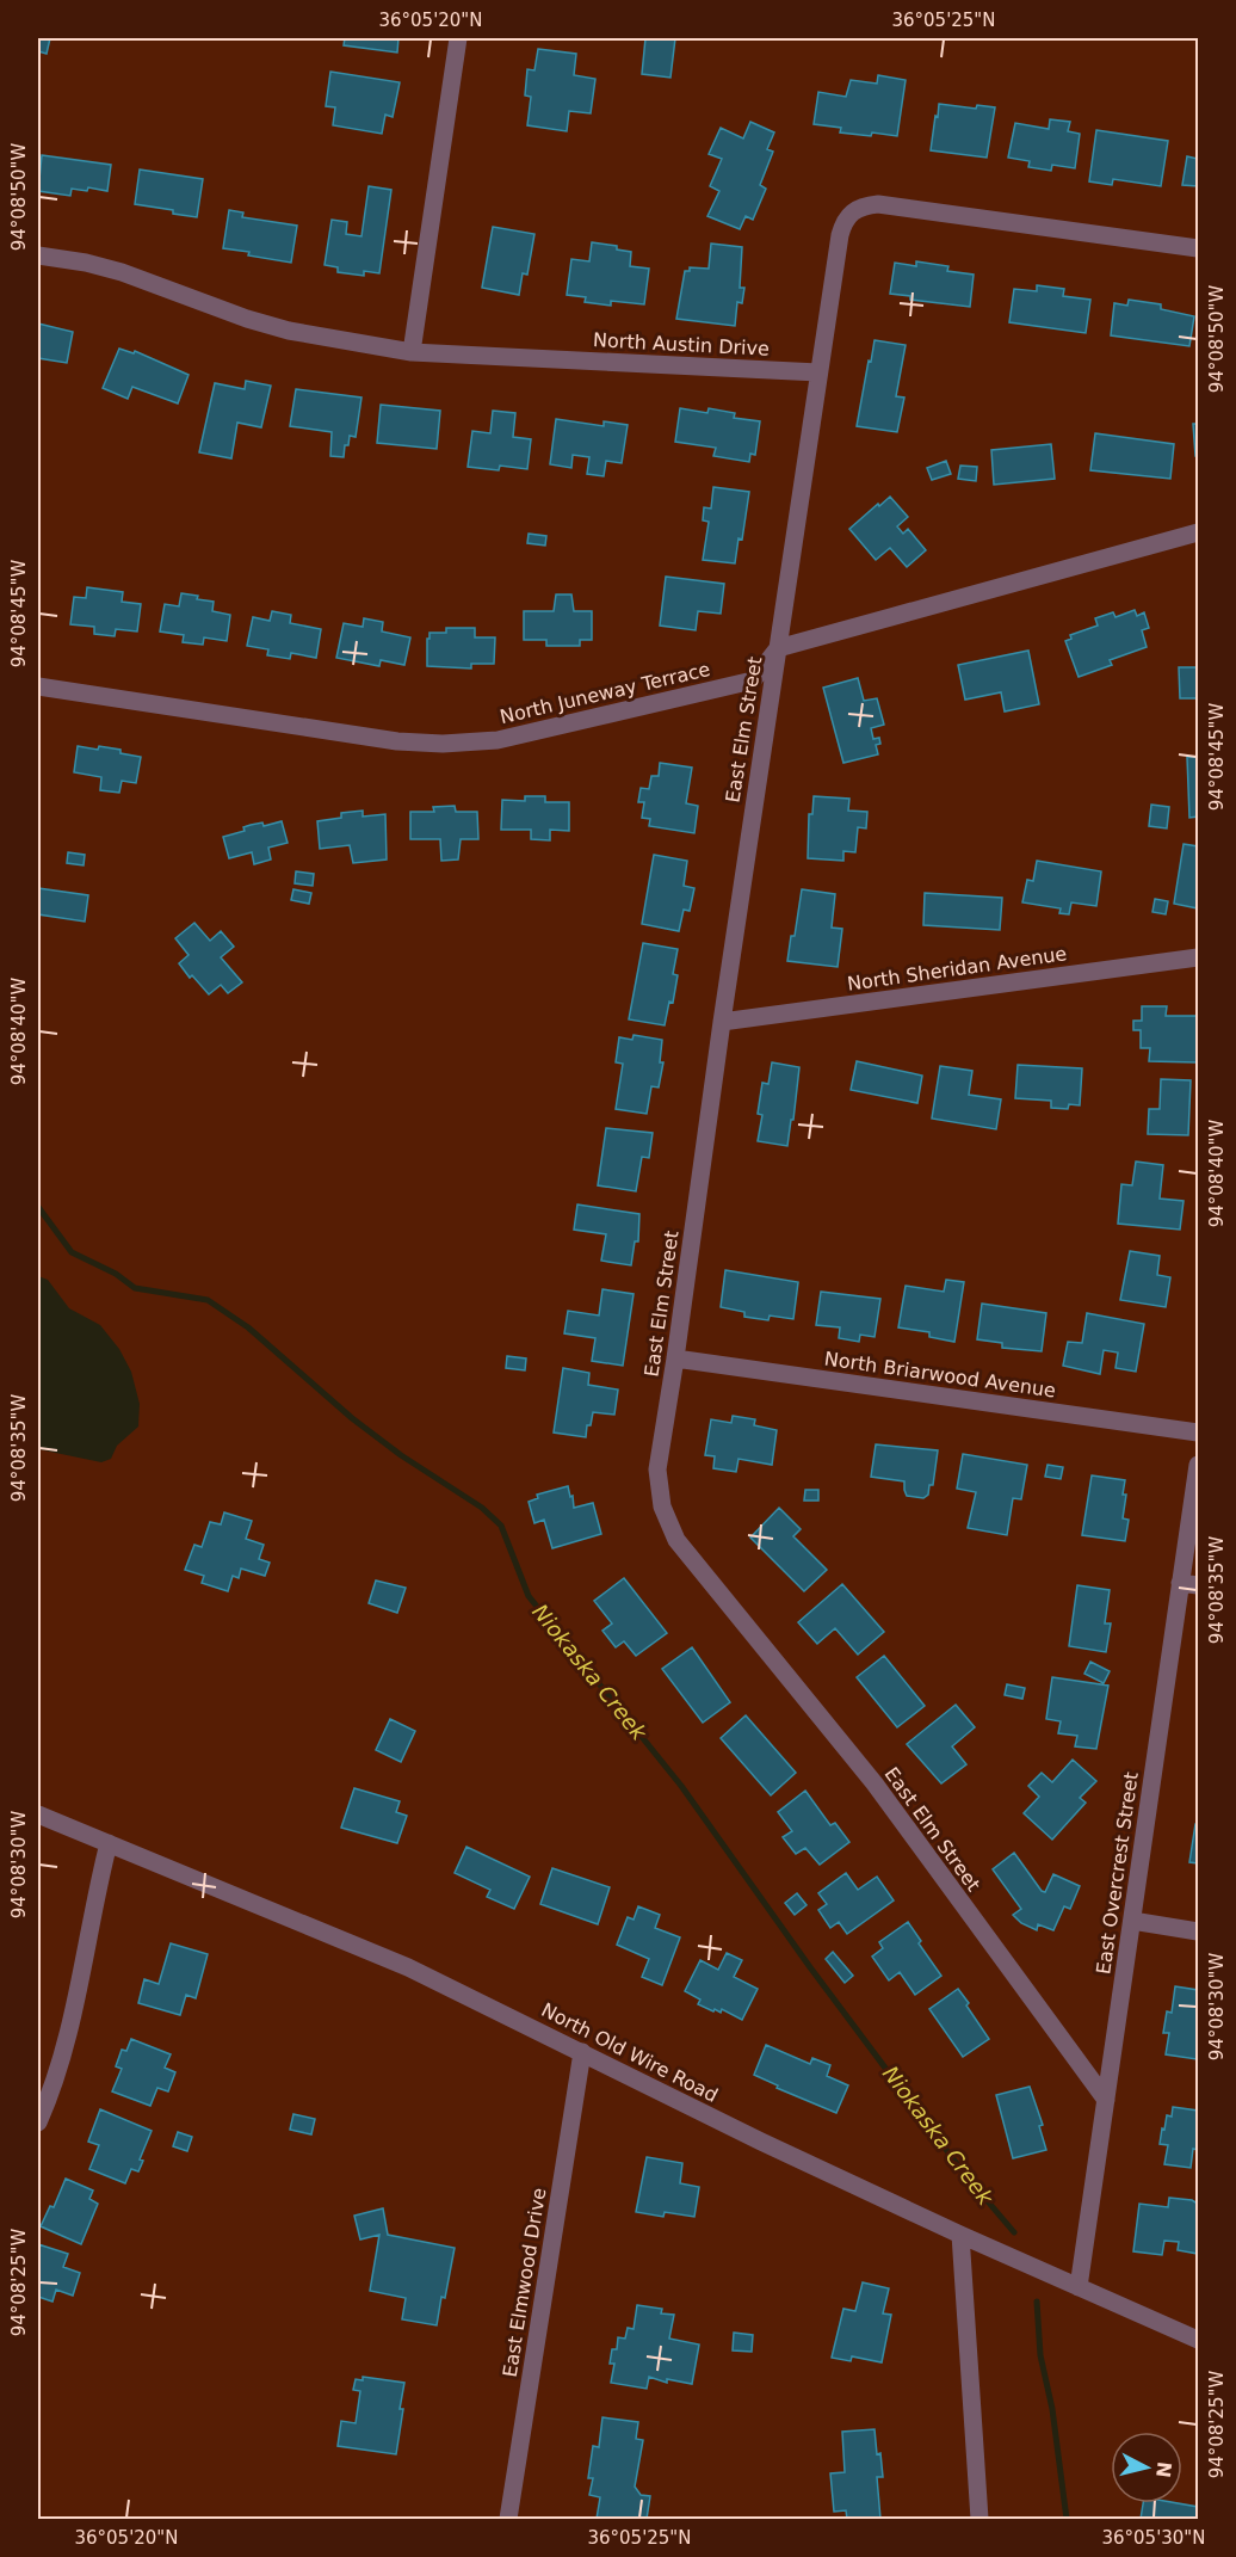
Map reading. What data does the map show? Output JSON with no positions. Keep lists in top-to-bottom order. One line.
{"streets":{"street":["North Austin Drive","North Juneway Terrace","East Elm Street","North Sheridan Avenue","North Briarwood Avenue","East Overcrest Street","North Old Wire Road","East Elmwood Drive"]},"crossings":[["North Austin Drive","East Elm Street"],["North Juneway Terrace","East Elm Street"],["East Elm Street","North Sheridan Avenue"],["East Elm Street","North Briarwood Avenue"],["East Elm Street","East Overcrest Street"],["East Overcrest Street","North Old Wire Road"],["North Old Wire Road","East Elmwood Drive"]],"water":["Niokaska Creek"],"north":"right","coordinates":["36°05'20\"N","36°05'25\"N","94°08'50\"W","94°08'45\"W","94°08'40\"W","94°08'35\"W","94°08'30\"W","94°08'25\"W","36°05'30\"N"]}
